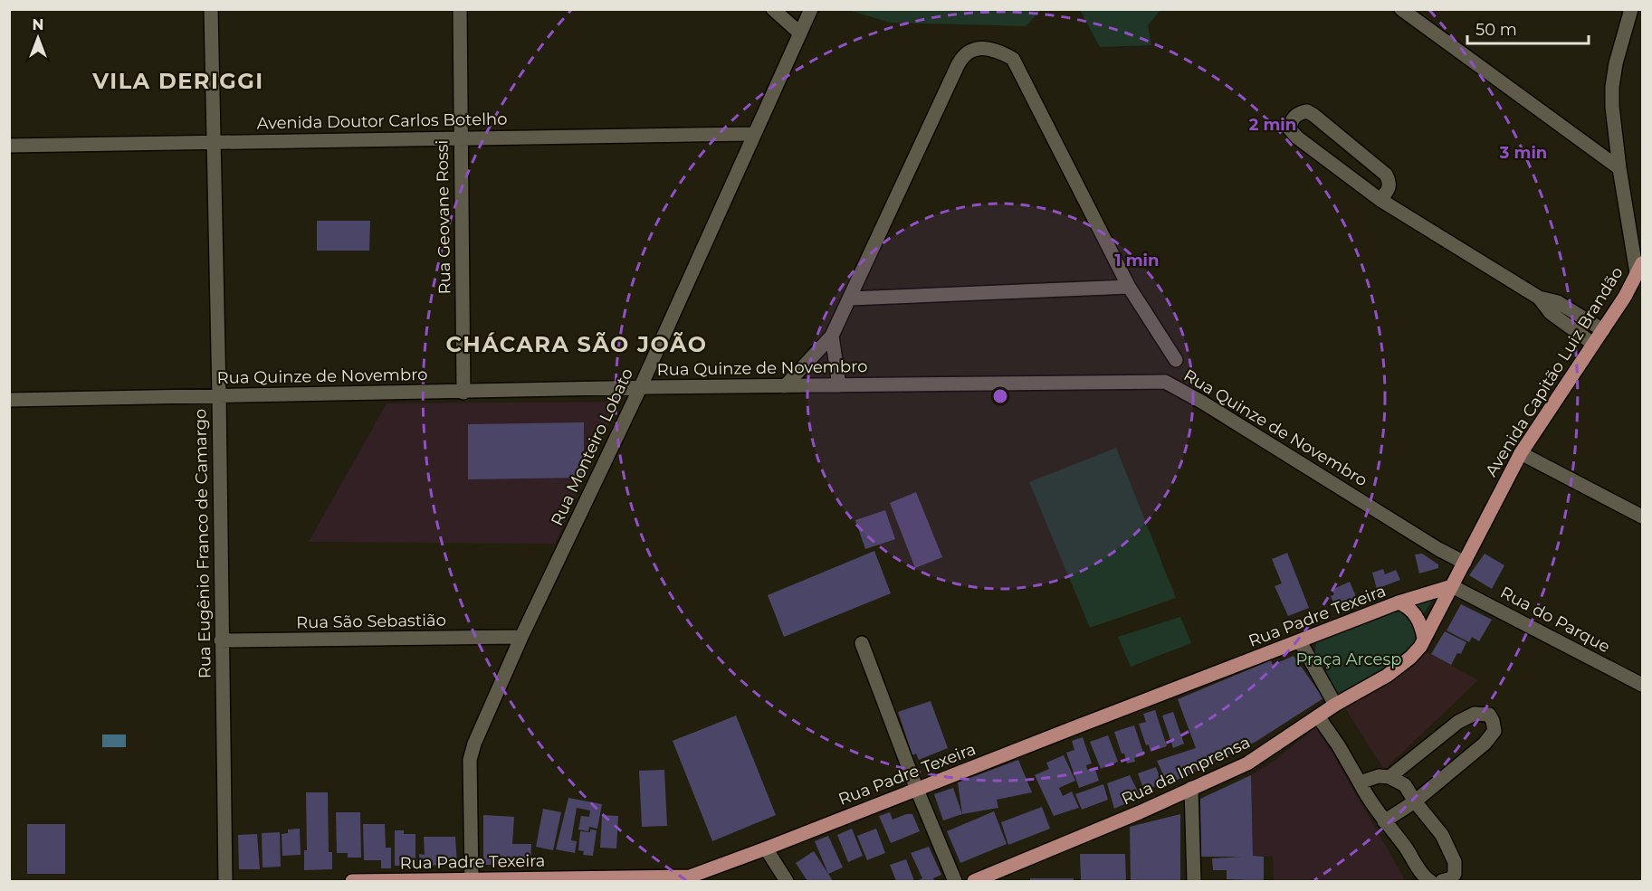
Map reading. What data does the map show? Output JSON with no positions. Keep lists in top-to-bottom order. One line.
{"streets":{"main road":["Avenida Capitão Luiz Brandão","Rua Padre Texeira","Rua da Imprensa"],"street":["Avenida Doutor Carlos Botelho","Rua Geovane Rossi","Rua Quinze de Novembro","Rua Monteiro Lobato","Rua Eugênio Franco de Camargo","Rua do Parque","Rua São Sebastião"]},"crossings":[["Avenida Doutor Carlos Botelho","Rua Geovane Rossi"],["Avenida Doutor Carlos Botelho","Rua Monteiro Lobato"],["Avenida Doutor Carlos Botelho","Rua Eugênio Franco de Camargo"],["Rua Geovane Rossi","Rua Quinze de Novembro"],["Rua Quinze de Novembro","Avenida Capitão Luiz Brandão"],["Rua Quinze de Novembro","Rua Monteiro Lobato"],["Rua Quinze de Novembro","Rua Eugênio Franco de Camargo"],["Avenida Capitão Luiz Brandão","Rua Padre Texeira"],["Avenida Capitão Luiz Brandão","Rua do Parque"],["Avenida Capitão Luiz Brandão","Rua da Imprensa"],["Rua Monteiro Lobato","Rua Padre Texeira"],["Rua Monteiro Lobato","Rua São Sebastião"],["Rua Eugênio Franco de Camargo","Rua São Sebastião"],["Rua Padre Texeira","Rua do Parque"],["Rua Padre Texeira","Rua da Imprensa"],["Rua do Parque","Rua da Imprensa"]],"districts":["VILA DERIGGI","CHÁCARA SÃO JOÃO"],"parks":["Praça Arcesp"],"scale_bar":"50 m","north":"top","rings":["2 min","3 min","1 min"]}
